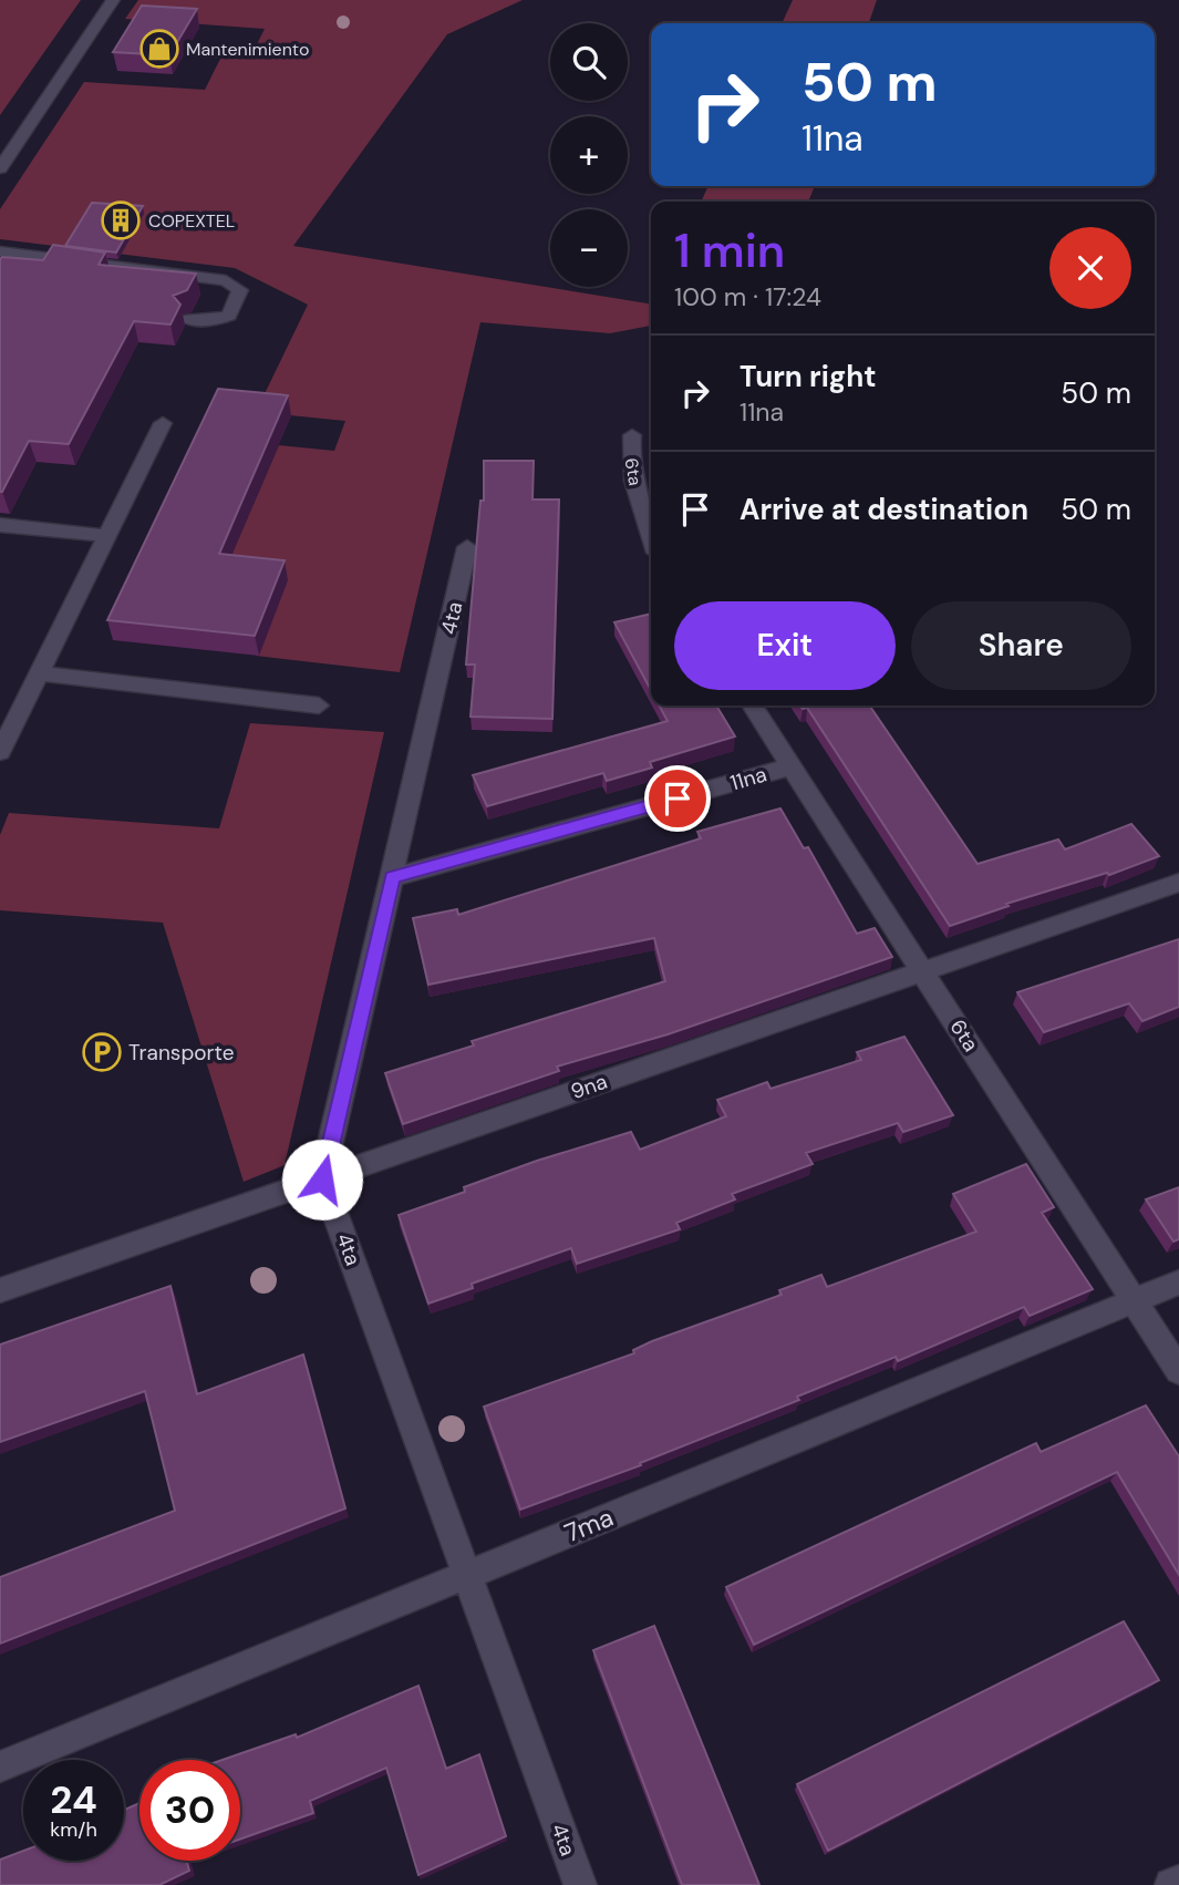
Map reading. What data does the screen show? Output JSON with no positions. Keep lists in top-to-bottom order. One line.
{"streets":{"street":["6ta","4ta","11na","9na","7ma"]},"crossings":[["6ta","11na"],["6ta","9na"],["6ta","7ma"],["4ta","11na"],["4ta","9na"],["4ta","7ma"]],"places":{"shop":["Mantenimiento"],"building":["COPEXTEL"],"parking":["Transporte"]},"page":{"map_buttons":["+","−"],"turn":["50 m","11na"],"heading":["1 min","100 m · 17:24"],"list":[{"name":"Turn right","note":"11na","value":"50 m"},{"name":"Arrive at destination","value":"50 m"}],"buttons":["Exit","Share"],"speed":"24 km/h","limit":"30"}}
